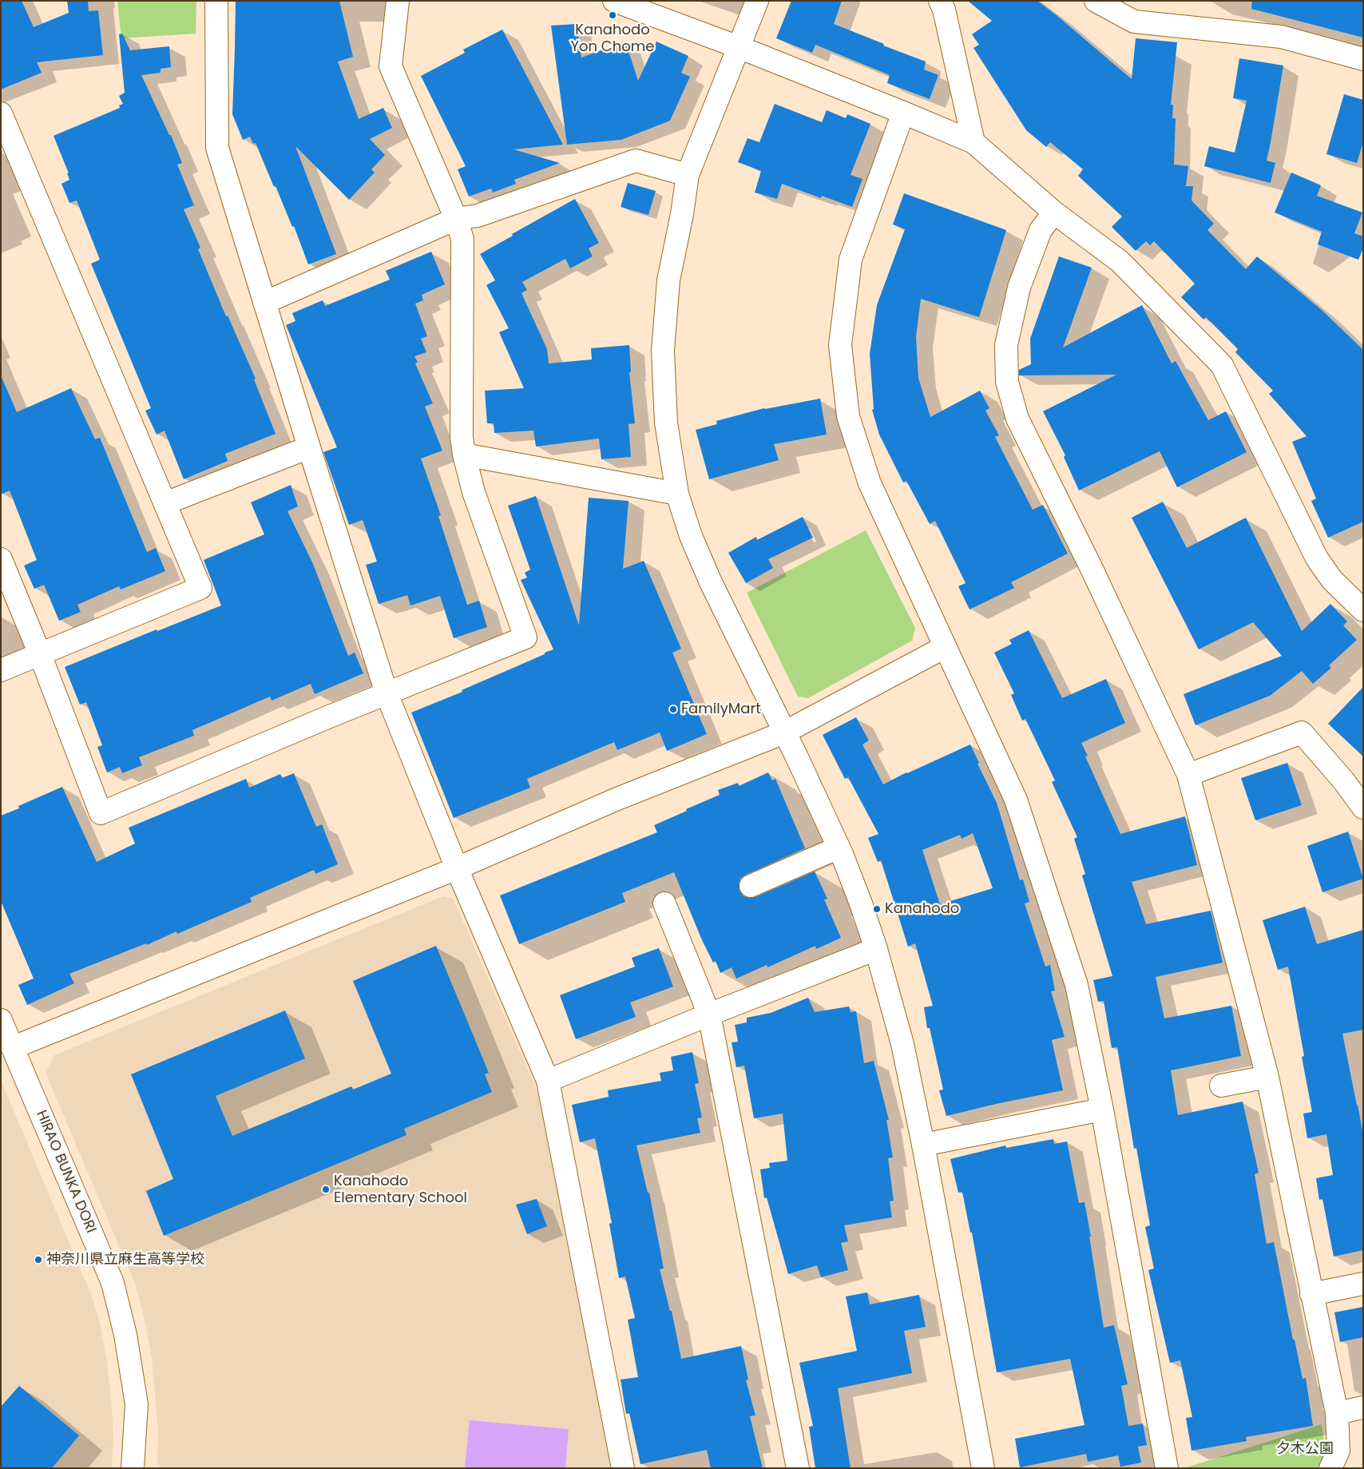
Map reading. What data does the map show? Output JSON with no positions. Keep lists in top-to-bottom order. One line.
{"streets":{"street":["HIRAO BUNKA DORI"]},"parks":["夕木公園"],"places":["Kanahodo Yon Chome","FamilyMart","Kanahodo","Kanahodo Elementary School","神奈川県立麻生高等学校"]}
